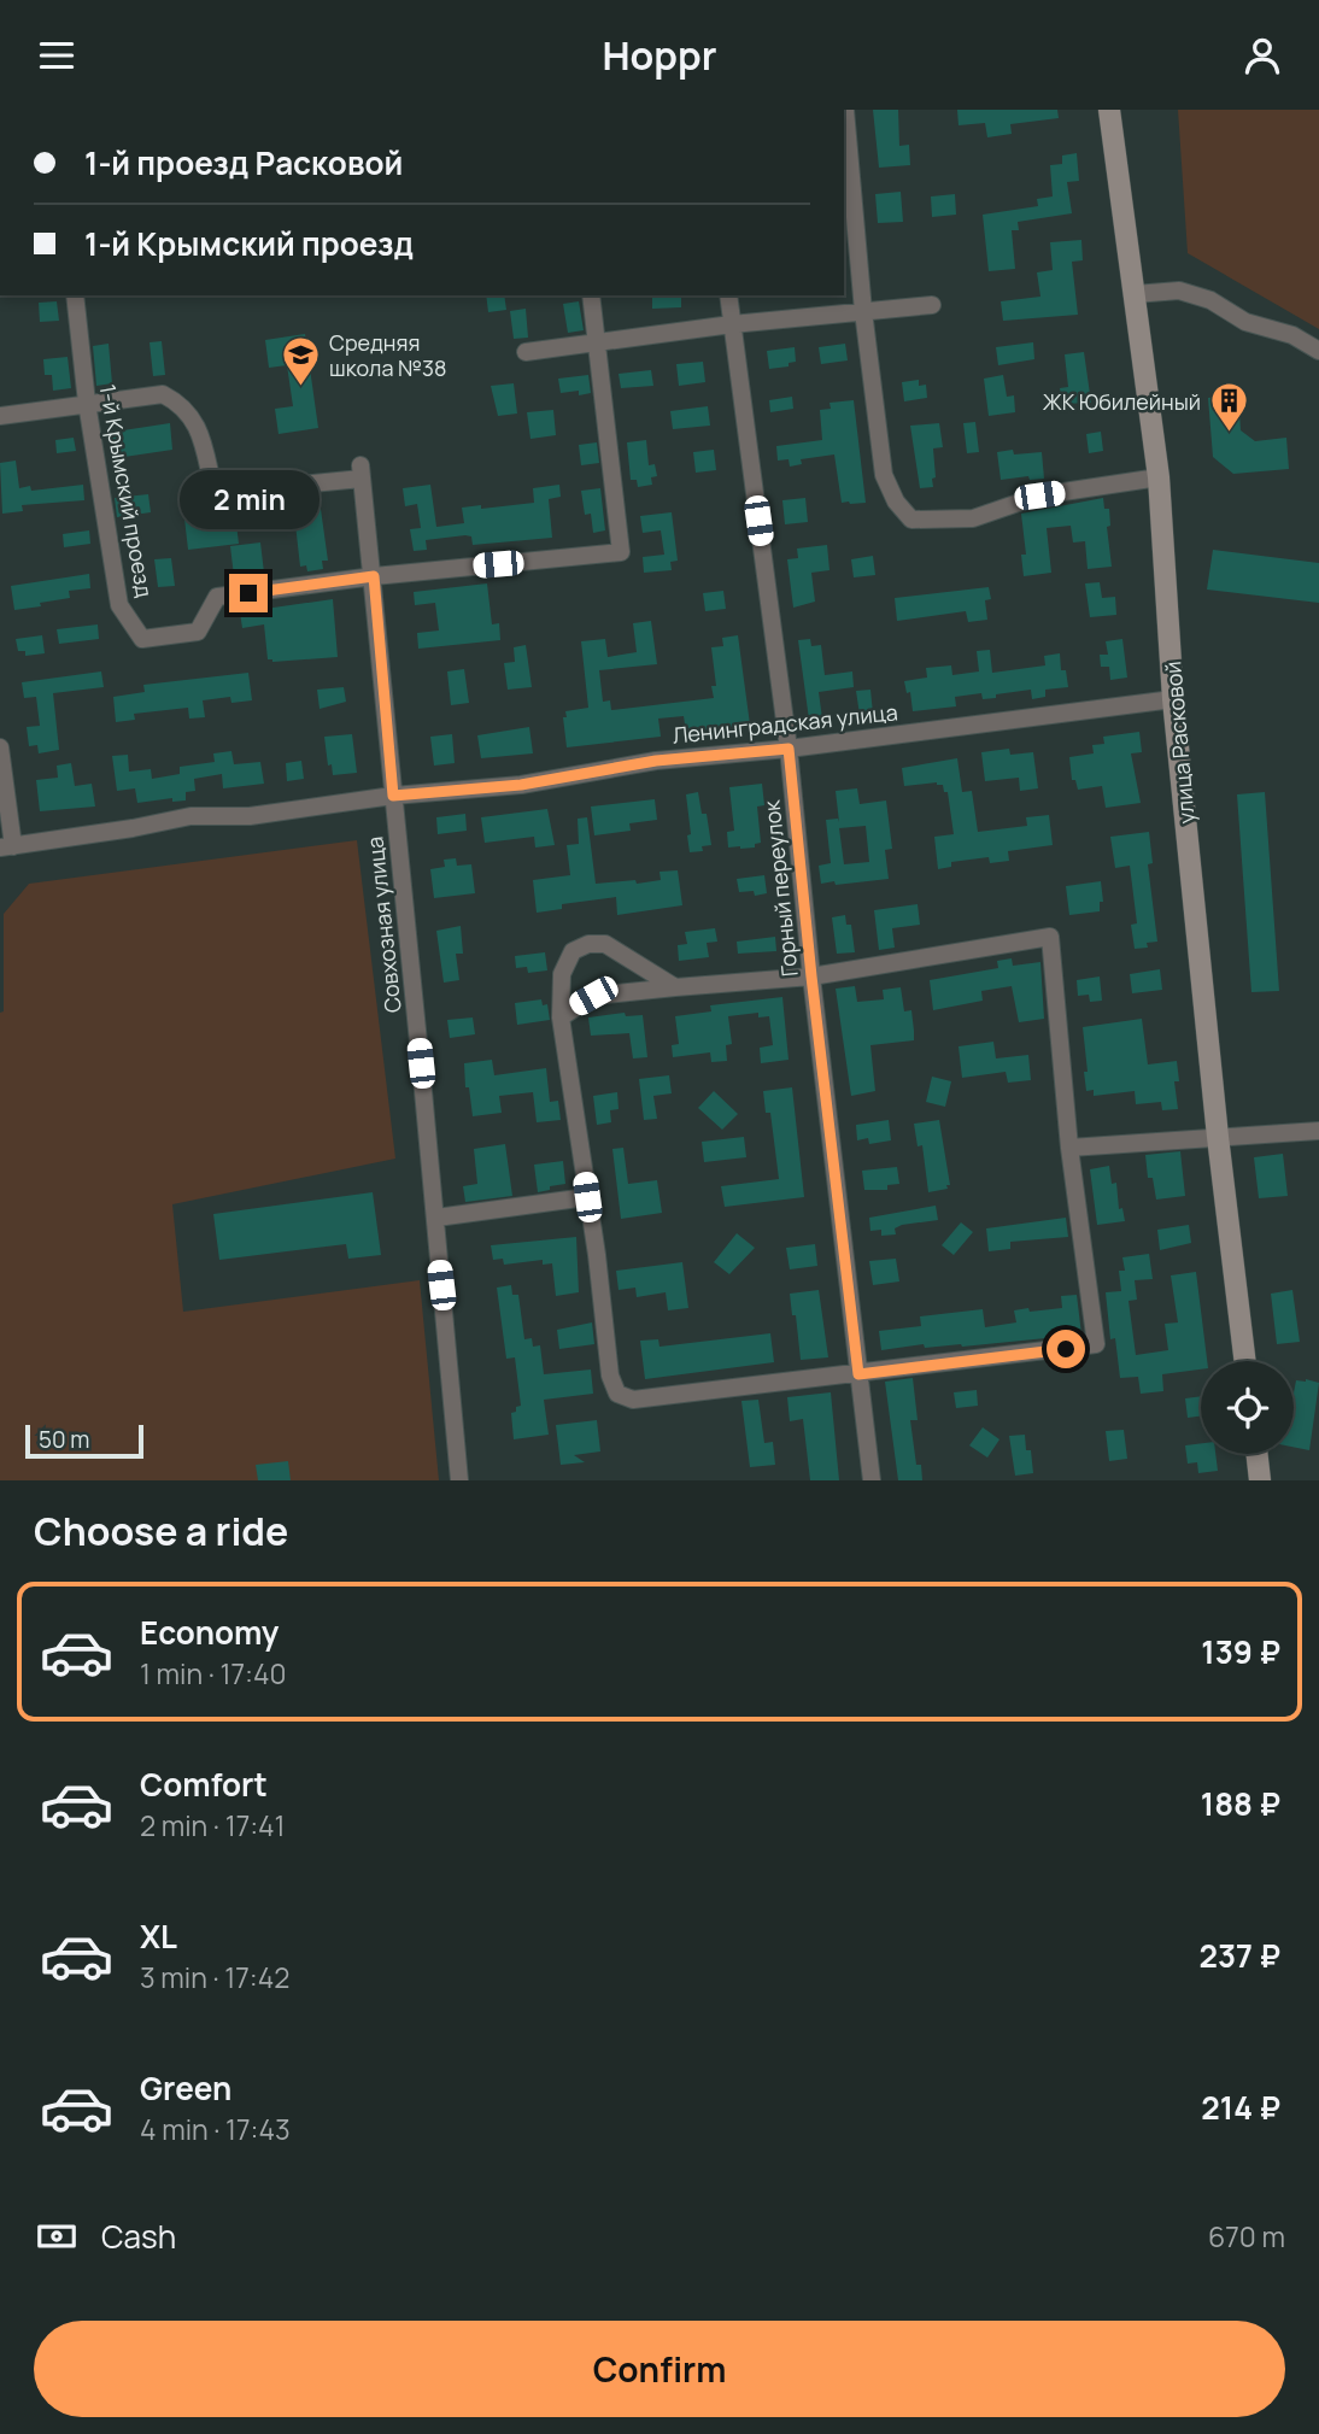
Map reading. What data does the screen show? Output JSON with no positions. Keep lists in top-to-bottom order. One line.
{"streets":{"street":["1-й Крымский проезд","Ленинградская улица","улица Расковой","Горный переулок","Совхозная улица"]},"crossings":[["1-й Крымский проезд","Совхозная улица"],["Ленинградская улица","улица Расковой"],["Ленинградская улица","Горный переулок"],["Ленинградская улица","Совхозная улица"]],"places":{"school or university":["Средняя школа №38"],"building":["ЖК Юбилейный"]},"scale_bar":"50 m","page":{"header":"Hoppr","banner":["1-й проезд Расковой","1-й Крымский проезд"],"bubble":"2 min","scale":"50 m","heading":"Choose a ride","list":[{"name":"Economy","note":"1 min · 17:40","value":"139 ₽"},{"name":"Comfort","note":"2 min · 17:41","value":"188 ₽"},{"name":"XL","note":"3 min · 17:42","value":"237 ₽"},{"name":"Green","note":"4 min · 17:43","value":"214 ₽"}],"pay":["Cash","670 m"],"buttons":"Confirm"}}
